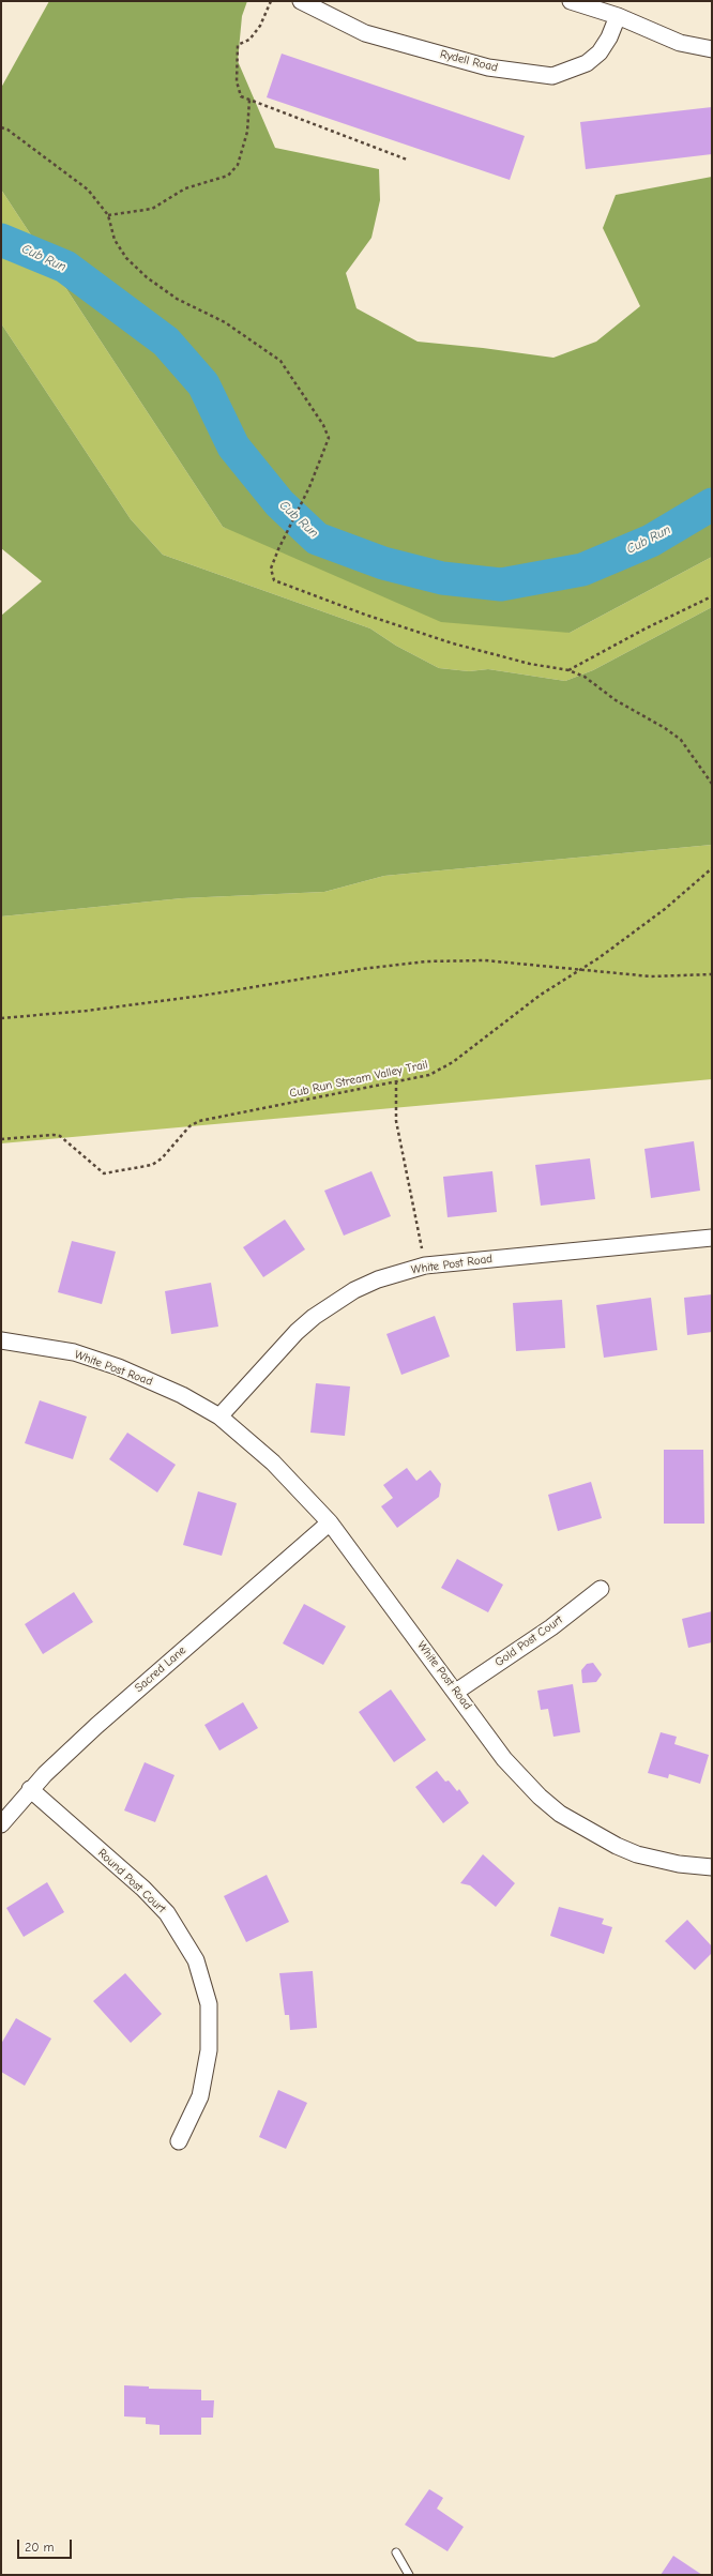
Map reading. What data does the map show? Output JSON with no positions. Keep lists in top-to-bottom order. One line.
{"streets":{"street":["Rydell Road","White Post Road","Gold Post Court","Sacred Lane","Round Post Court"],"path":["Cub Run Stream Valley Trail"]},"crossings":[["White Post Road","Gold Post Court"],["White Post Road","Sacred Lane"],["Sacred Lane","Round Post Court"]],"water":["Cub Run"],"scale_bar":"20 m"}
